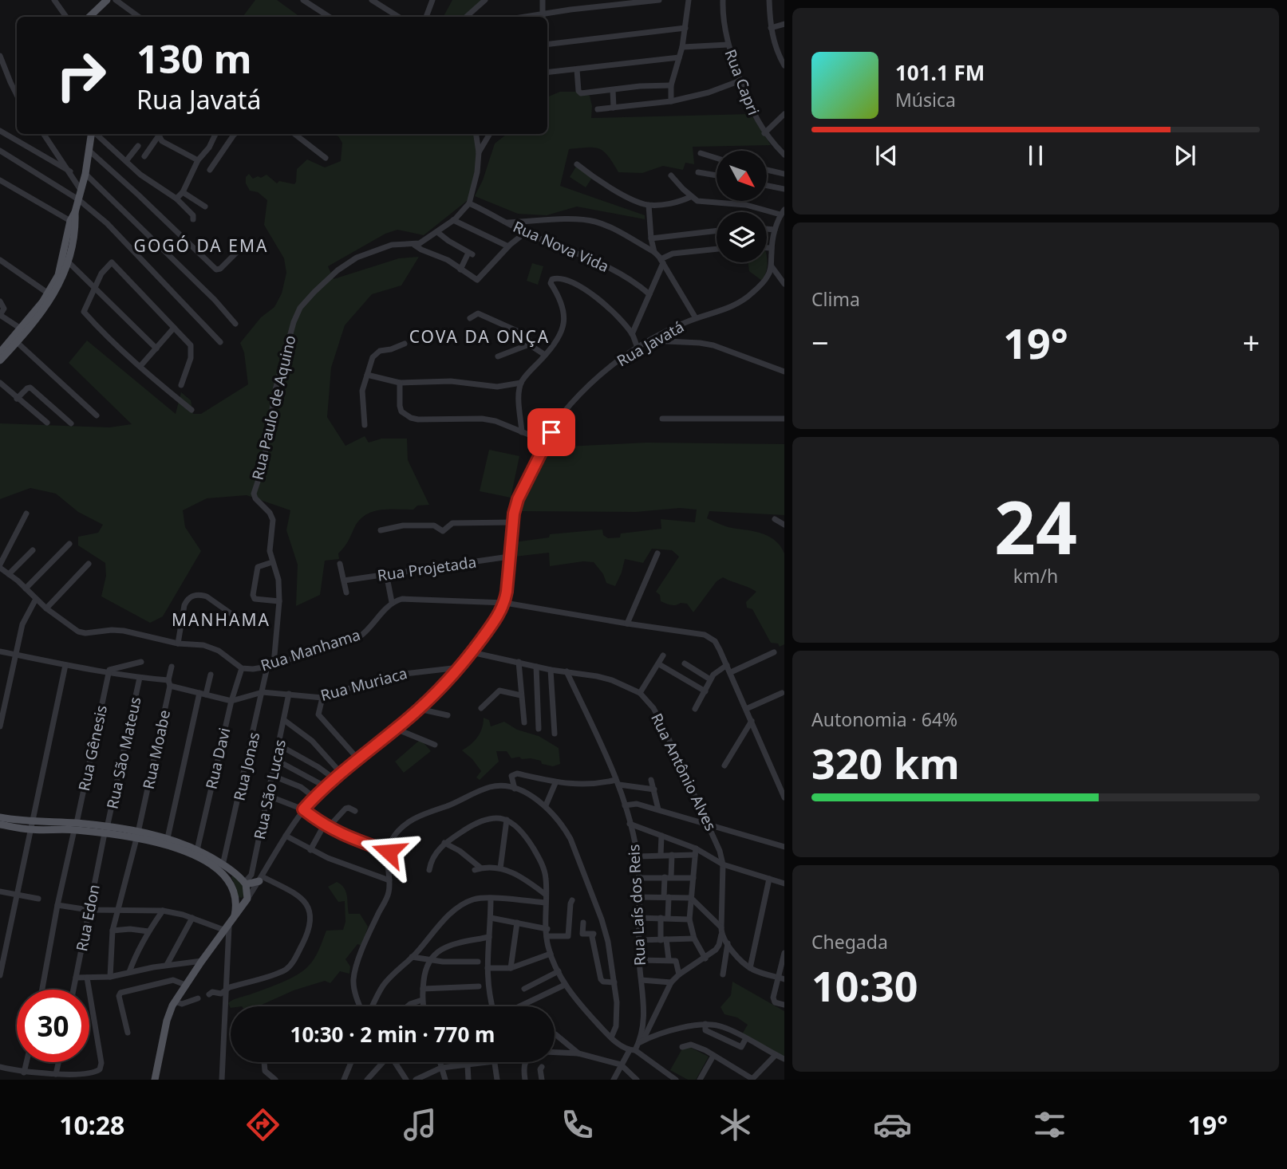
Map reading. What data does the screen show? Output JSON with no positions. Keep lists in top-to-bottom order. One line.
{"streets":{"street":["Rua Capri","Rua Nova Vida","Rua Javatá","Rua Paulo de Aquino","Rua Projetada","Rua Manhama","Rua Muriaca","Rua Gênesis","Rua Moabe","Rua São Mateus","Rua Davi","Rua Jonas","Rua Antônio Alves","Rua São Lucas","Rua Laís dos Reis","Rua Edon"]},"crossings":[["Rua Nova Vida","Rua Paulo de Aquino"],["Rua Javatá","Rua Projetada"],["Rua Javatá","Rua Muriaca"],["Rua Javatá","Rua Antônio Alves"],["Rua Paulo de Aquino","Rua Jonas"],["Rua Manhama","Rua Davi"],["Rua Manhama","Rua Jonas"],["Rua Muriaca","Rua Gênesis"],["Rua Muriaca","Rua Moabe"],["Rua Muriaca","Rua São Mateus"],["Rua Muriaca","Rua Davi"],["Rua Muriaca","Rua Jonas"],["Rua Muriaca","Rua São Lucas"],["Rua São Mateus","Rua Edon"],["Rua Antônio Alves","Rua Laís dos Reis"]],"districts":["GOGÓ DA EMA","COVA DA ONÇA","MANHAMA"],"north":"bottom right","page":{"turn":["130 m","Rua Javatá"],"song":["101.1 FM","Música"],"tile":["Clima",["24","km/h"],["Autonomia · 64%","320 km"],["Chegada","10:30"]],"heat":["−","19°","+"],"limit":"30","trip":"10:30 · 2 min · 770 m","tabs":["10:28","19°"]}}
